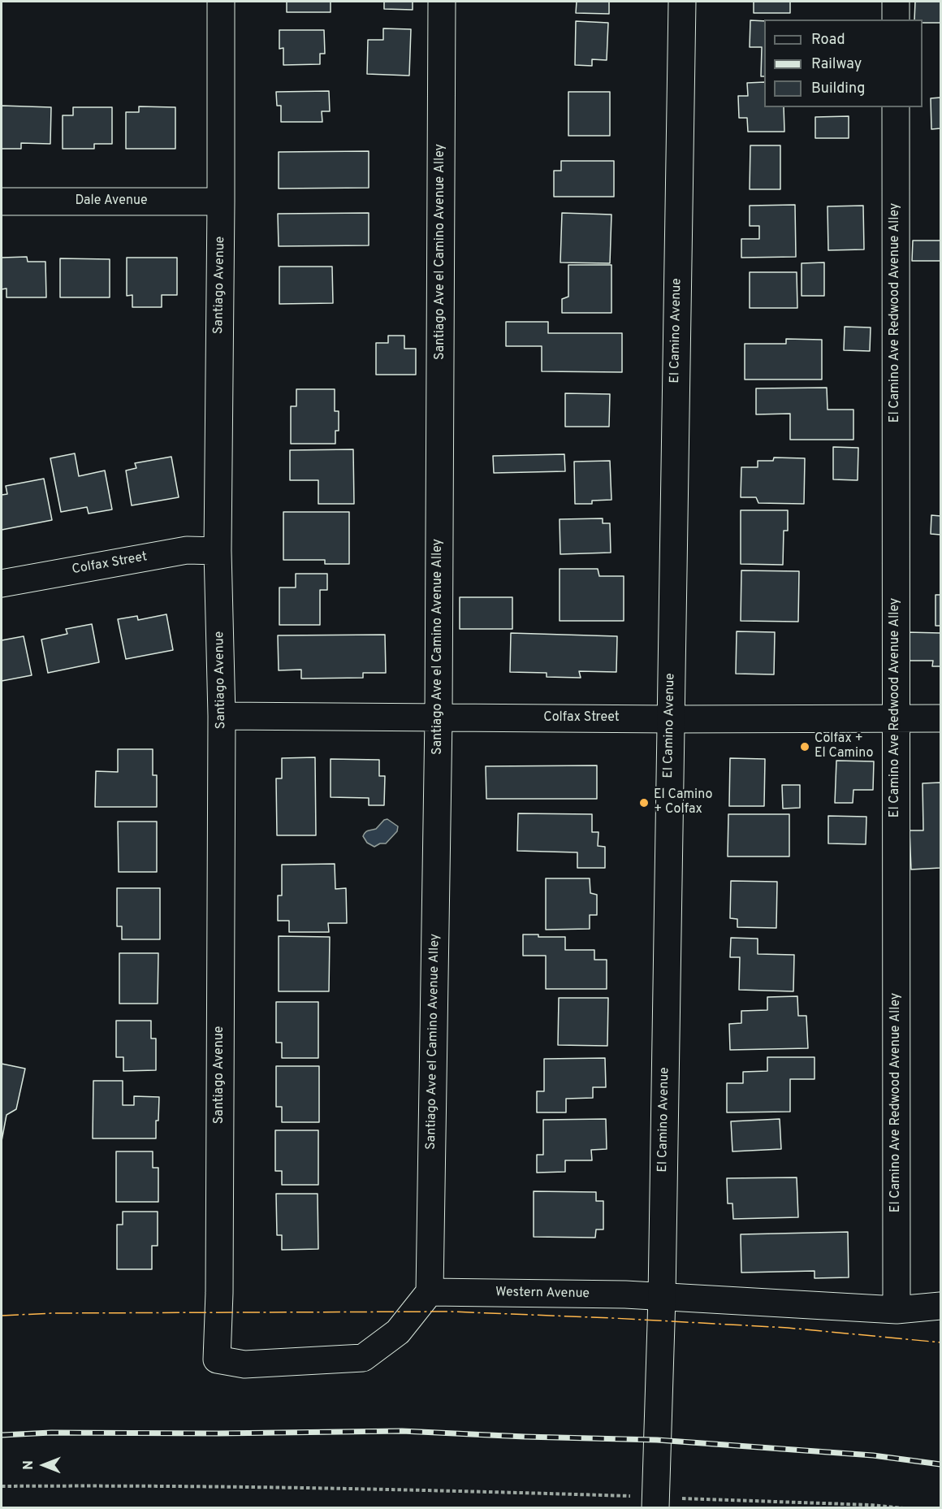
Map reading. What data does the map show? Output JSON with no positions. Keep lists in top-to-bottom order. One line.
{"streets":{"street":["Dale Avenue","Santiago Ave el Camino Avenue Alley","Santiago Avenue","El Camino Ave Redwood Avenue Alley","El Camino Avenue","Colfax Street","Western Avenue"]},"crossings":[["Dale Avenue","Santiago Avenue"],["Santiago Ave el Camino Avenue Alley","Santiago Avenue"],["Santiago Ave el Camino Avenue Alley","Colfax Street"],["Santiago Ave el Camino Avenue Alley","Western Avenue"],["Santiago Avenue","Colfax Street"],["Santiago Avenue","Western Avenue"],["El Camino Ave Redwood Avenue Alley","Colfax Street"],["El Camino Ave Redwood Avenue Alley","Western Avenue"],["El Camino Avenue","Colfax Street"],["El Camino Avenue","Western Avenue"]],"places":["Colfax + El Camino","El Camino + Colfax"],"legend":["Road","Railway","Building"],"north":"left"}
